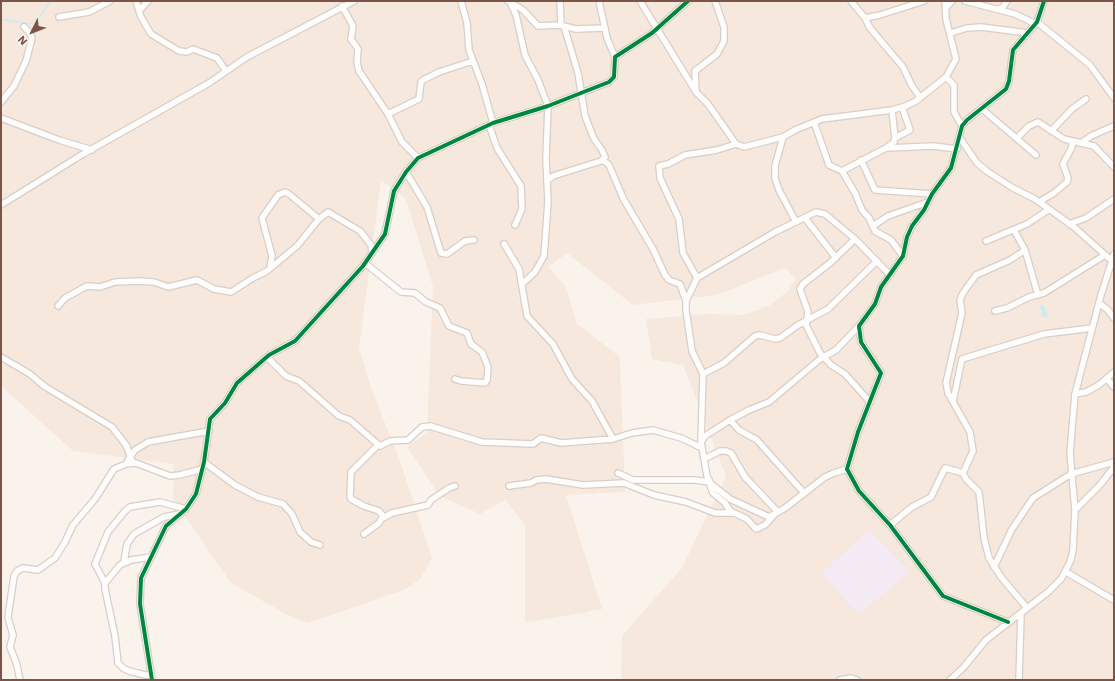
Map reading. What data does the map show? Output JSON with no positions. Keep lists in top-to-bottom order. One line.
{"north":"bottom left"}
